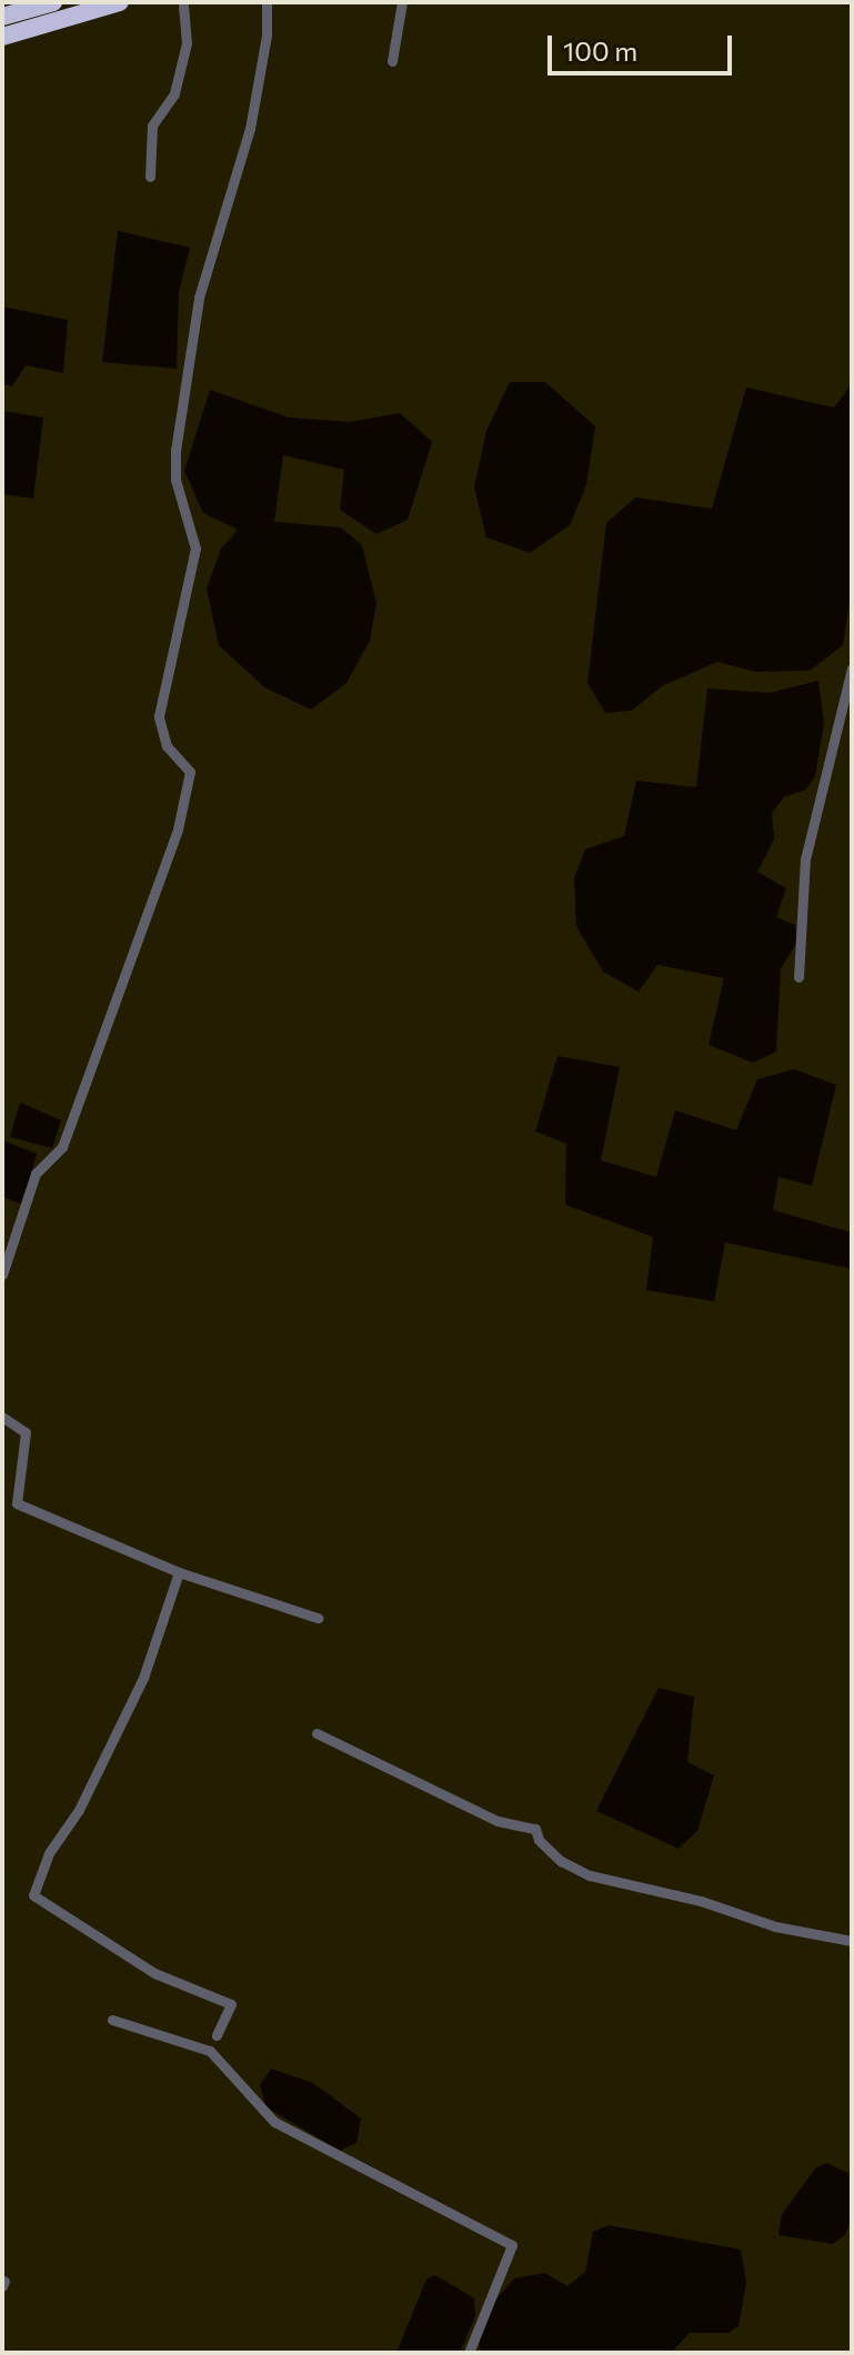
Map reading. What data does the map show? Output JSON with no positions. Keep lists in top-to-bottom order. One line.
{"scale_bar":"100 m"}
